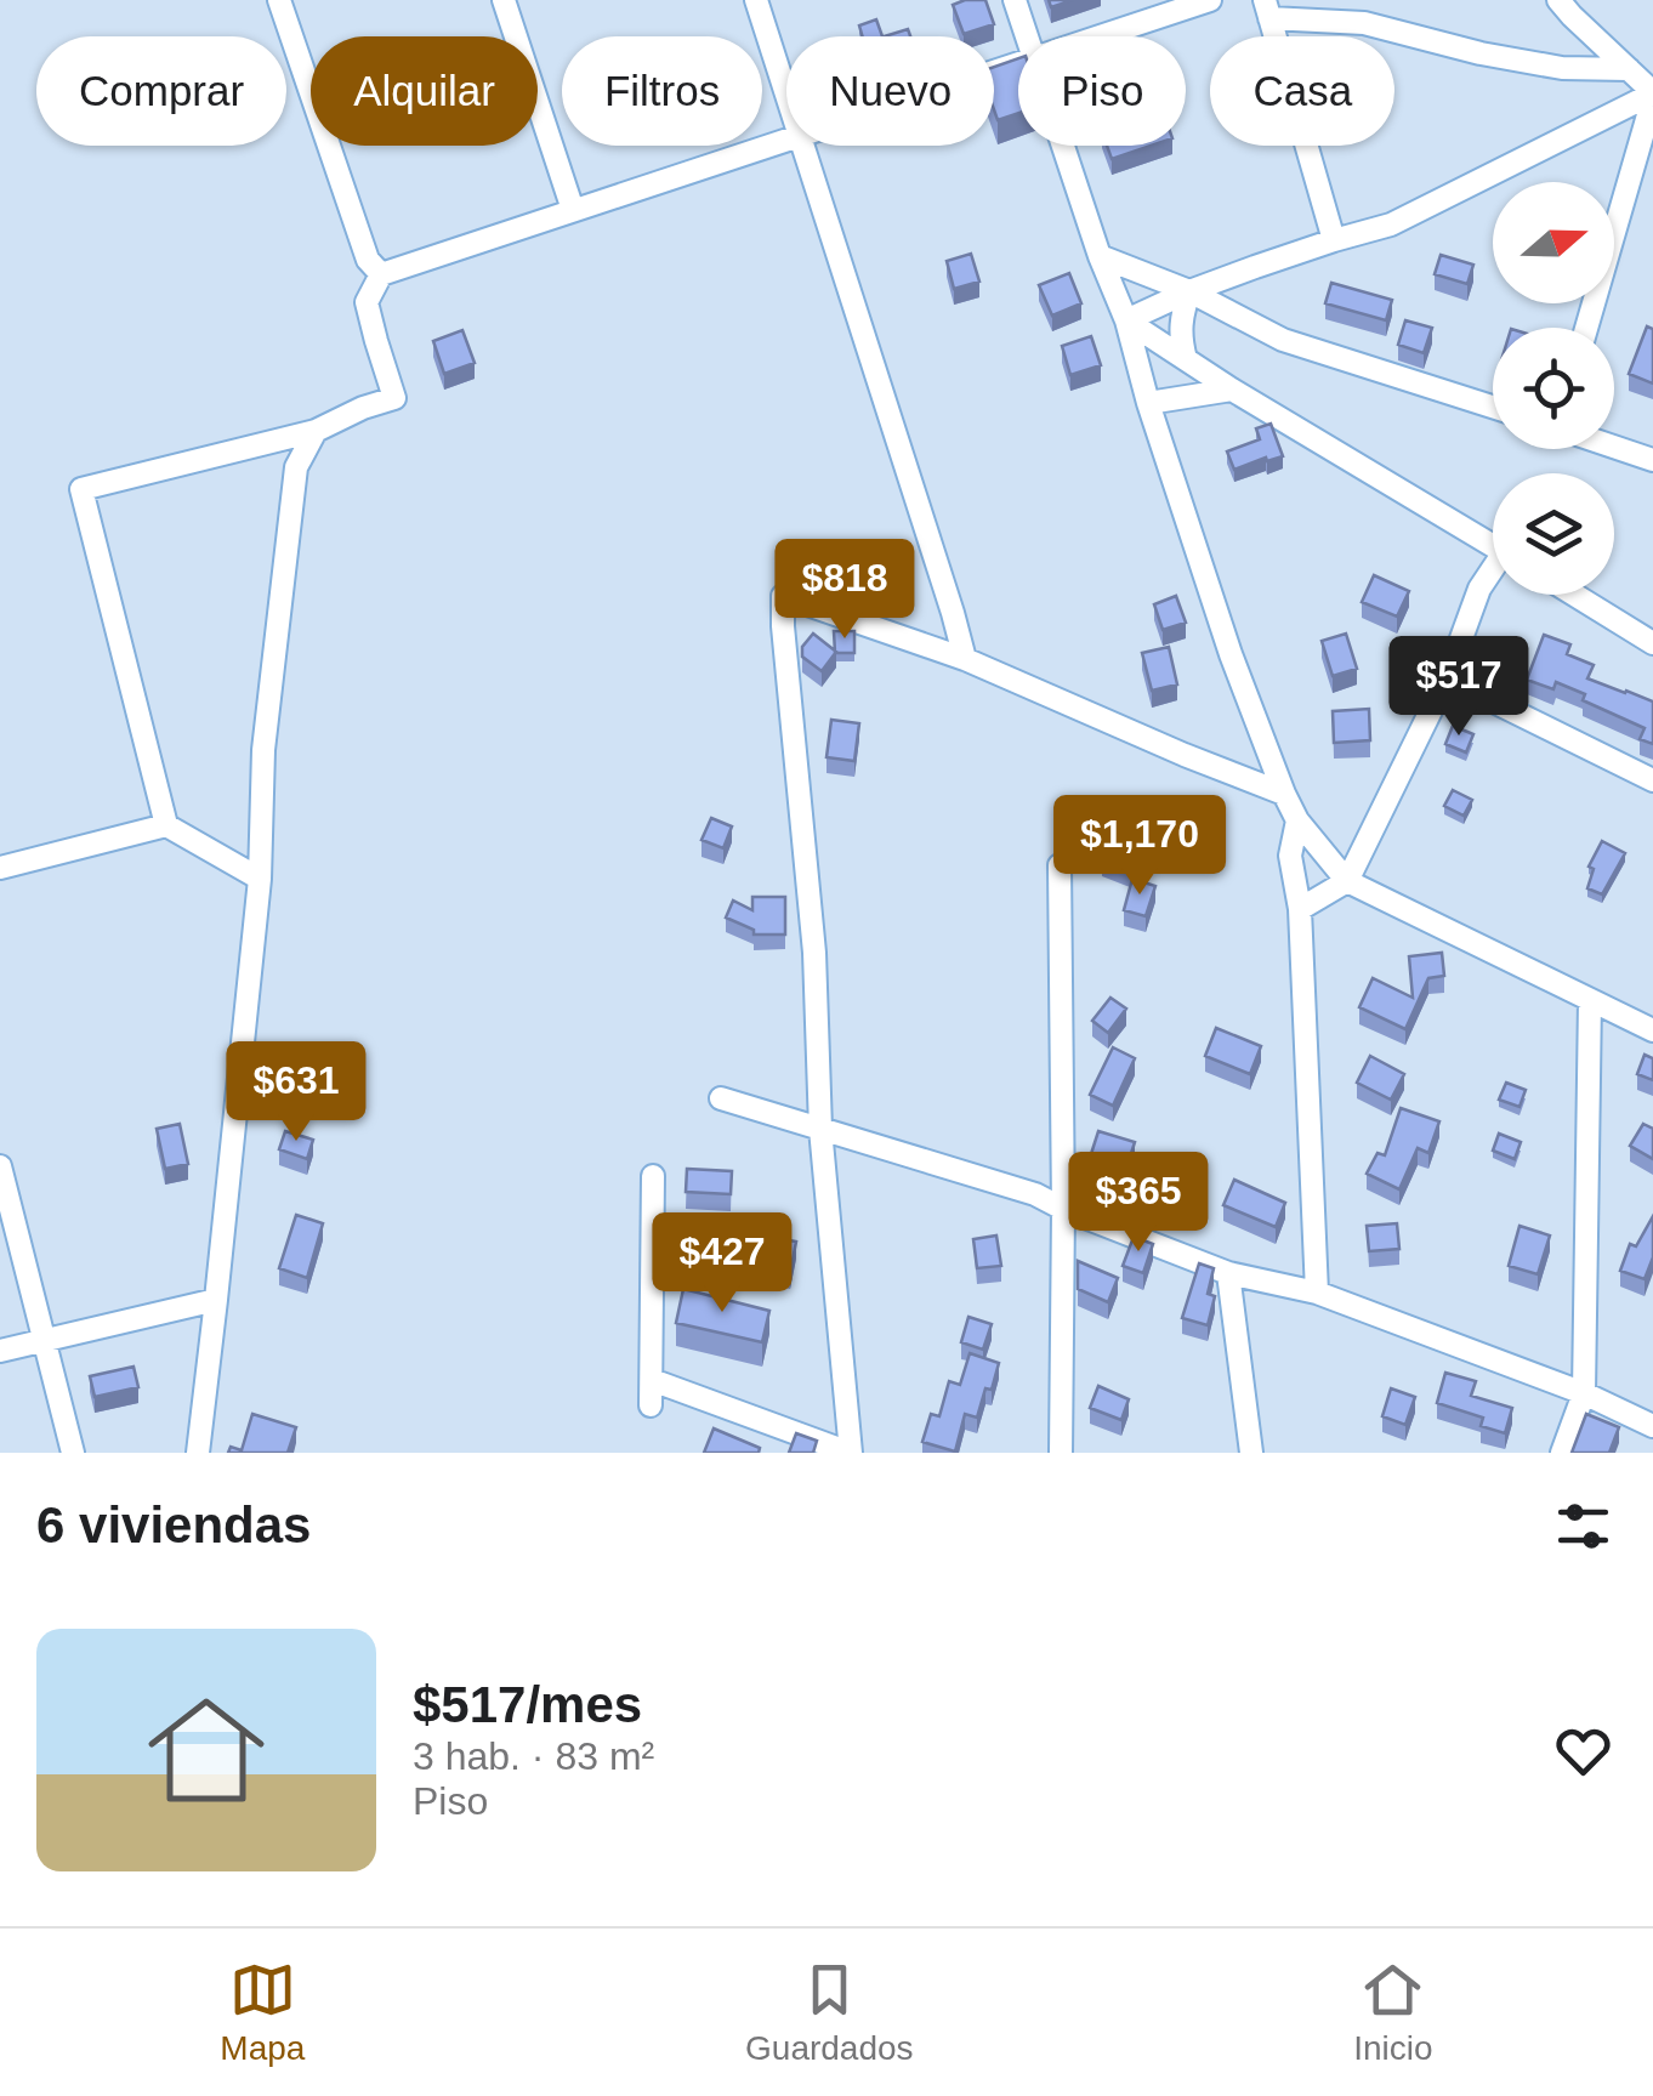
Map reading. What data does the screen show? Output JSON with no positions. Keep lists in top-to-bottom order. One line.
{"north":"right","page":{"chip":["Comprar","Alquilar","Filtros","Nuevo","Piso","Casa"],"price":["$818","$517","$1,170","$631","$365","$427"],"heading":"6 viviendas","list":[{"name":"$517/mes","note":"3 hab. · 83 m² · Piso"}],"tabs":["Mapa","Guardados","Inicio"]}}
